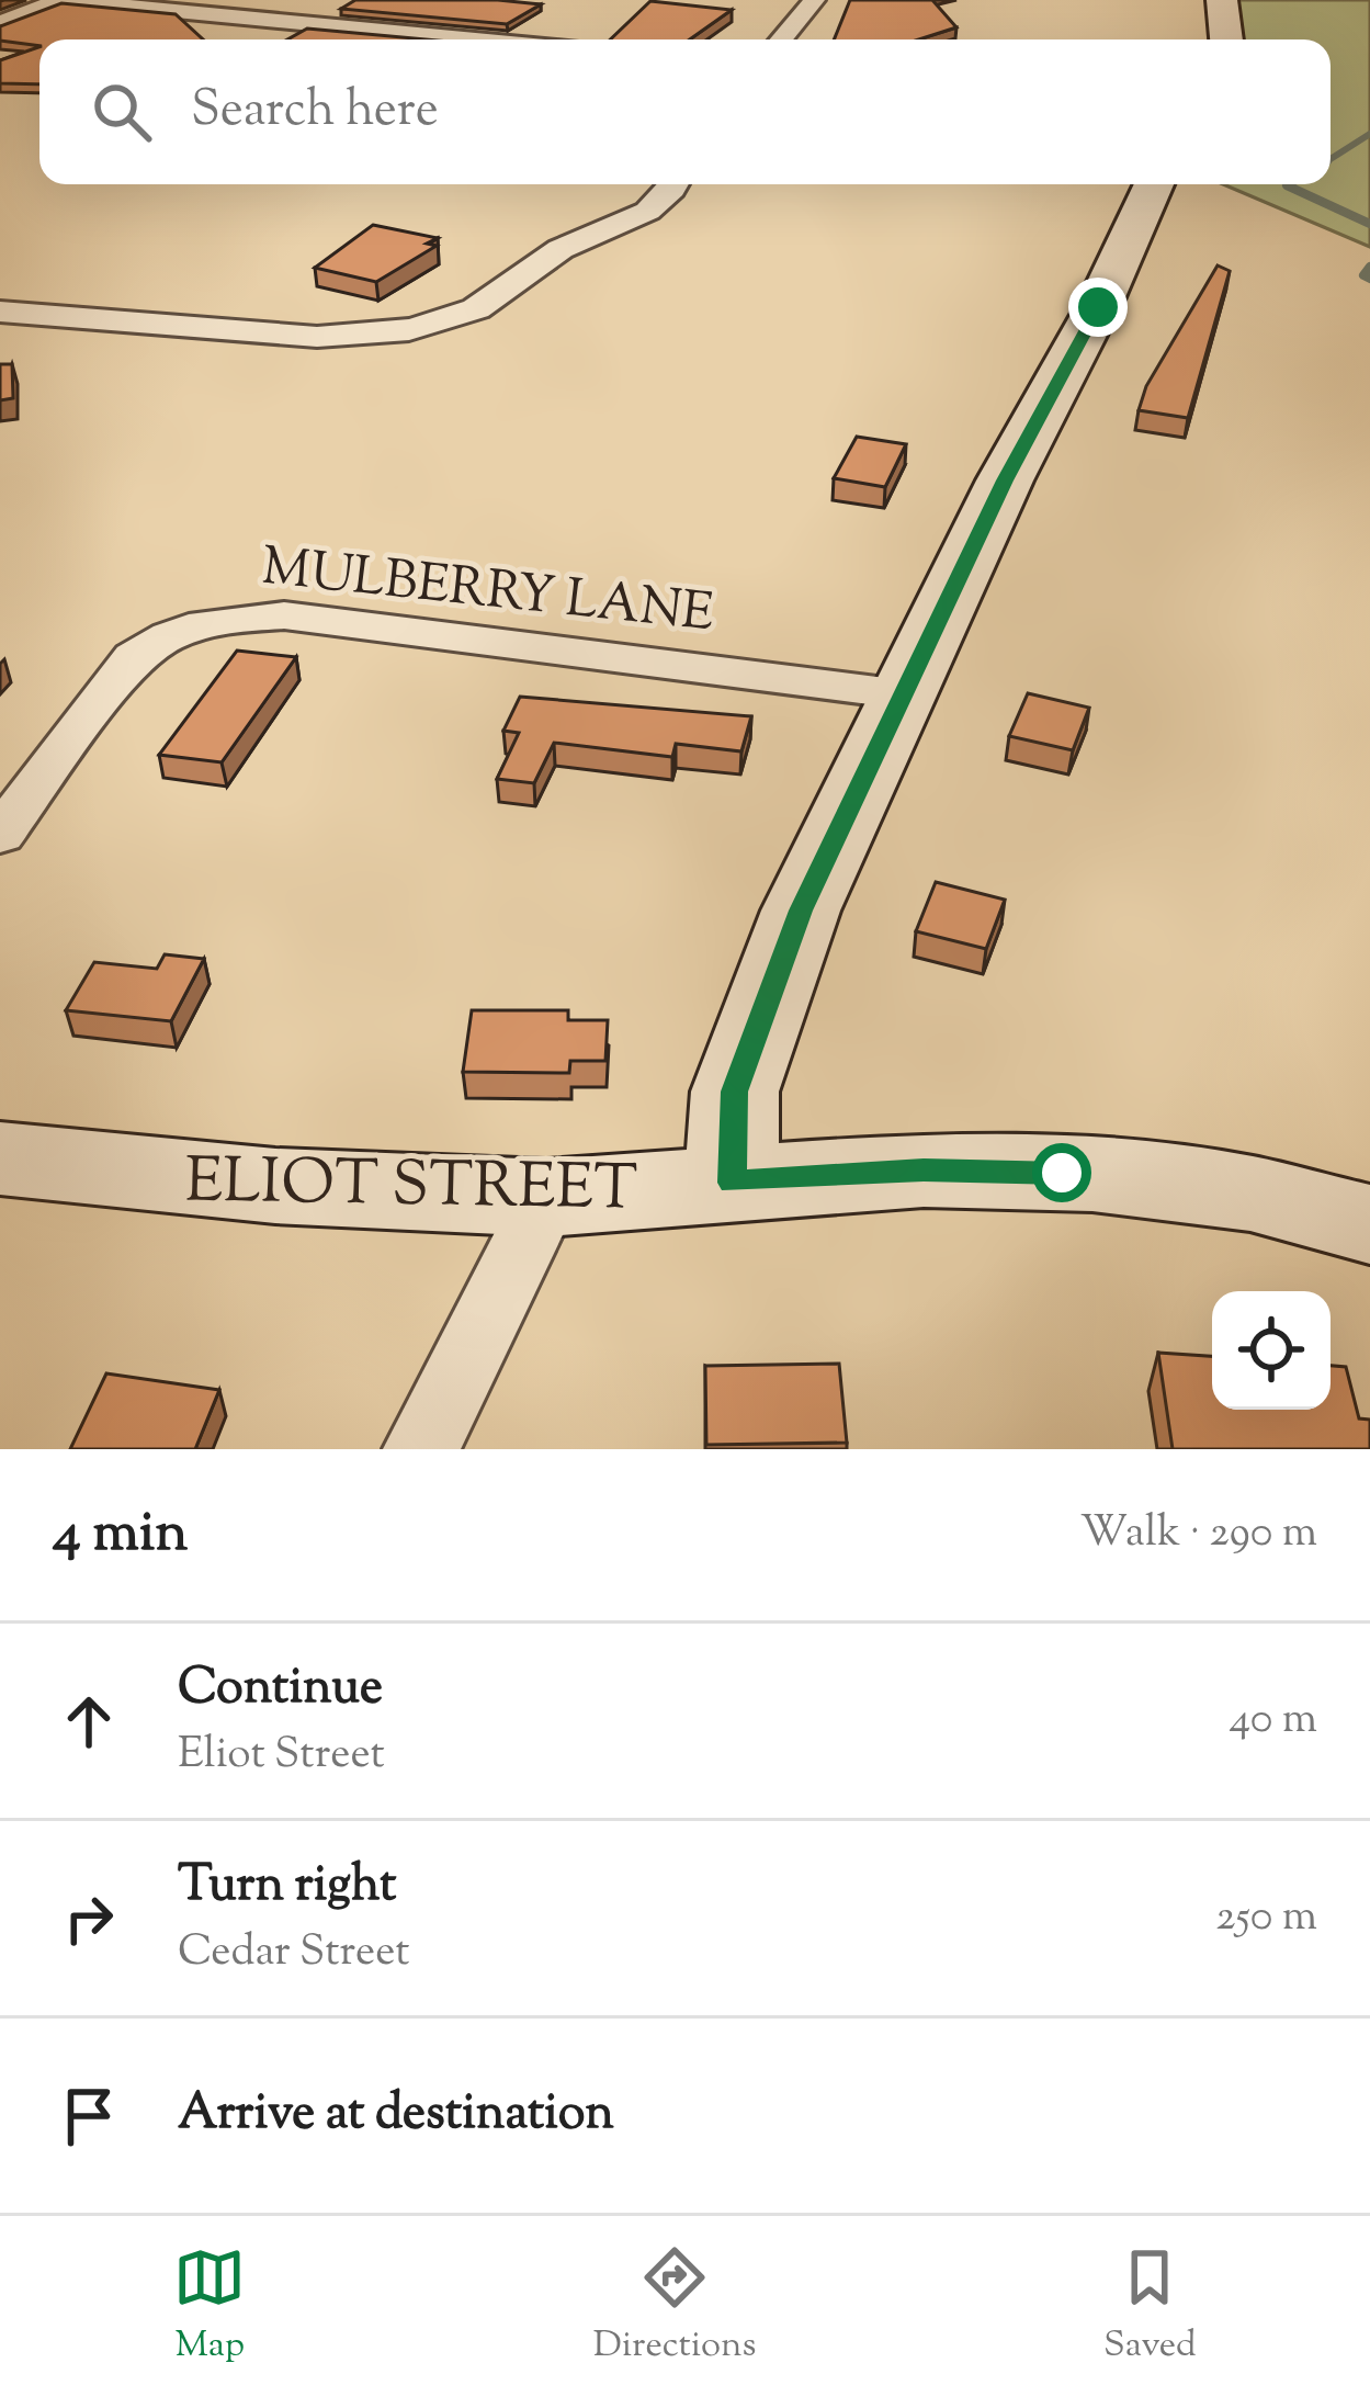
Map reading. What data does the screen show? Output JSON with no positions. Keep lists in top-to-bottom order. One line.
{"streets":{"street":["MULBERRY LANE","ELIOT STREET"]},"page":{"search":"Search here","heading":["4 min","Walk · 290 m"],"list":[["Continue","Eliot Street","40 m"],["Turn right","Cedar Street","250 m"],"Arrive at destination"],"nav":["Map","Directions","Saved"]}}
